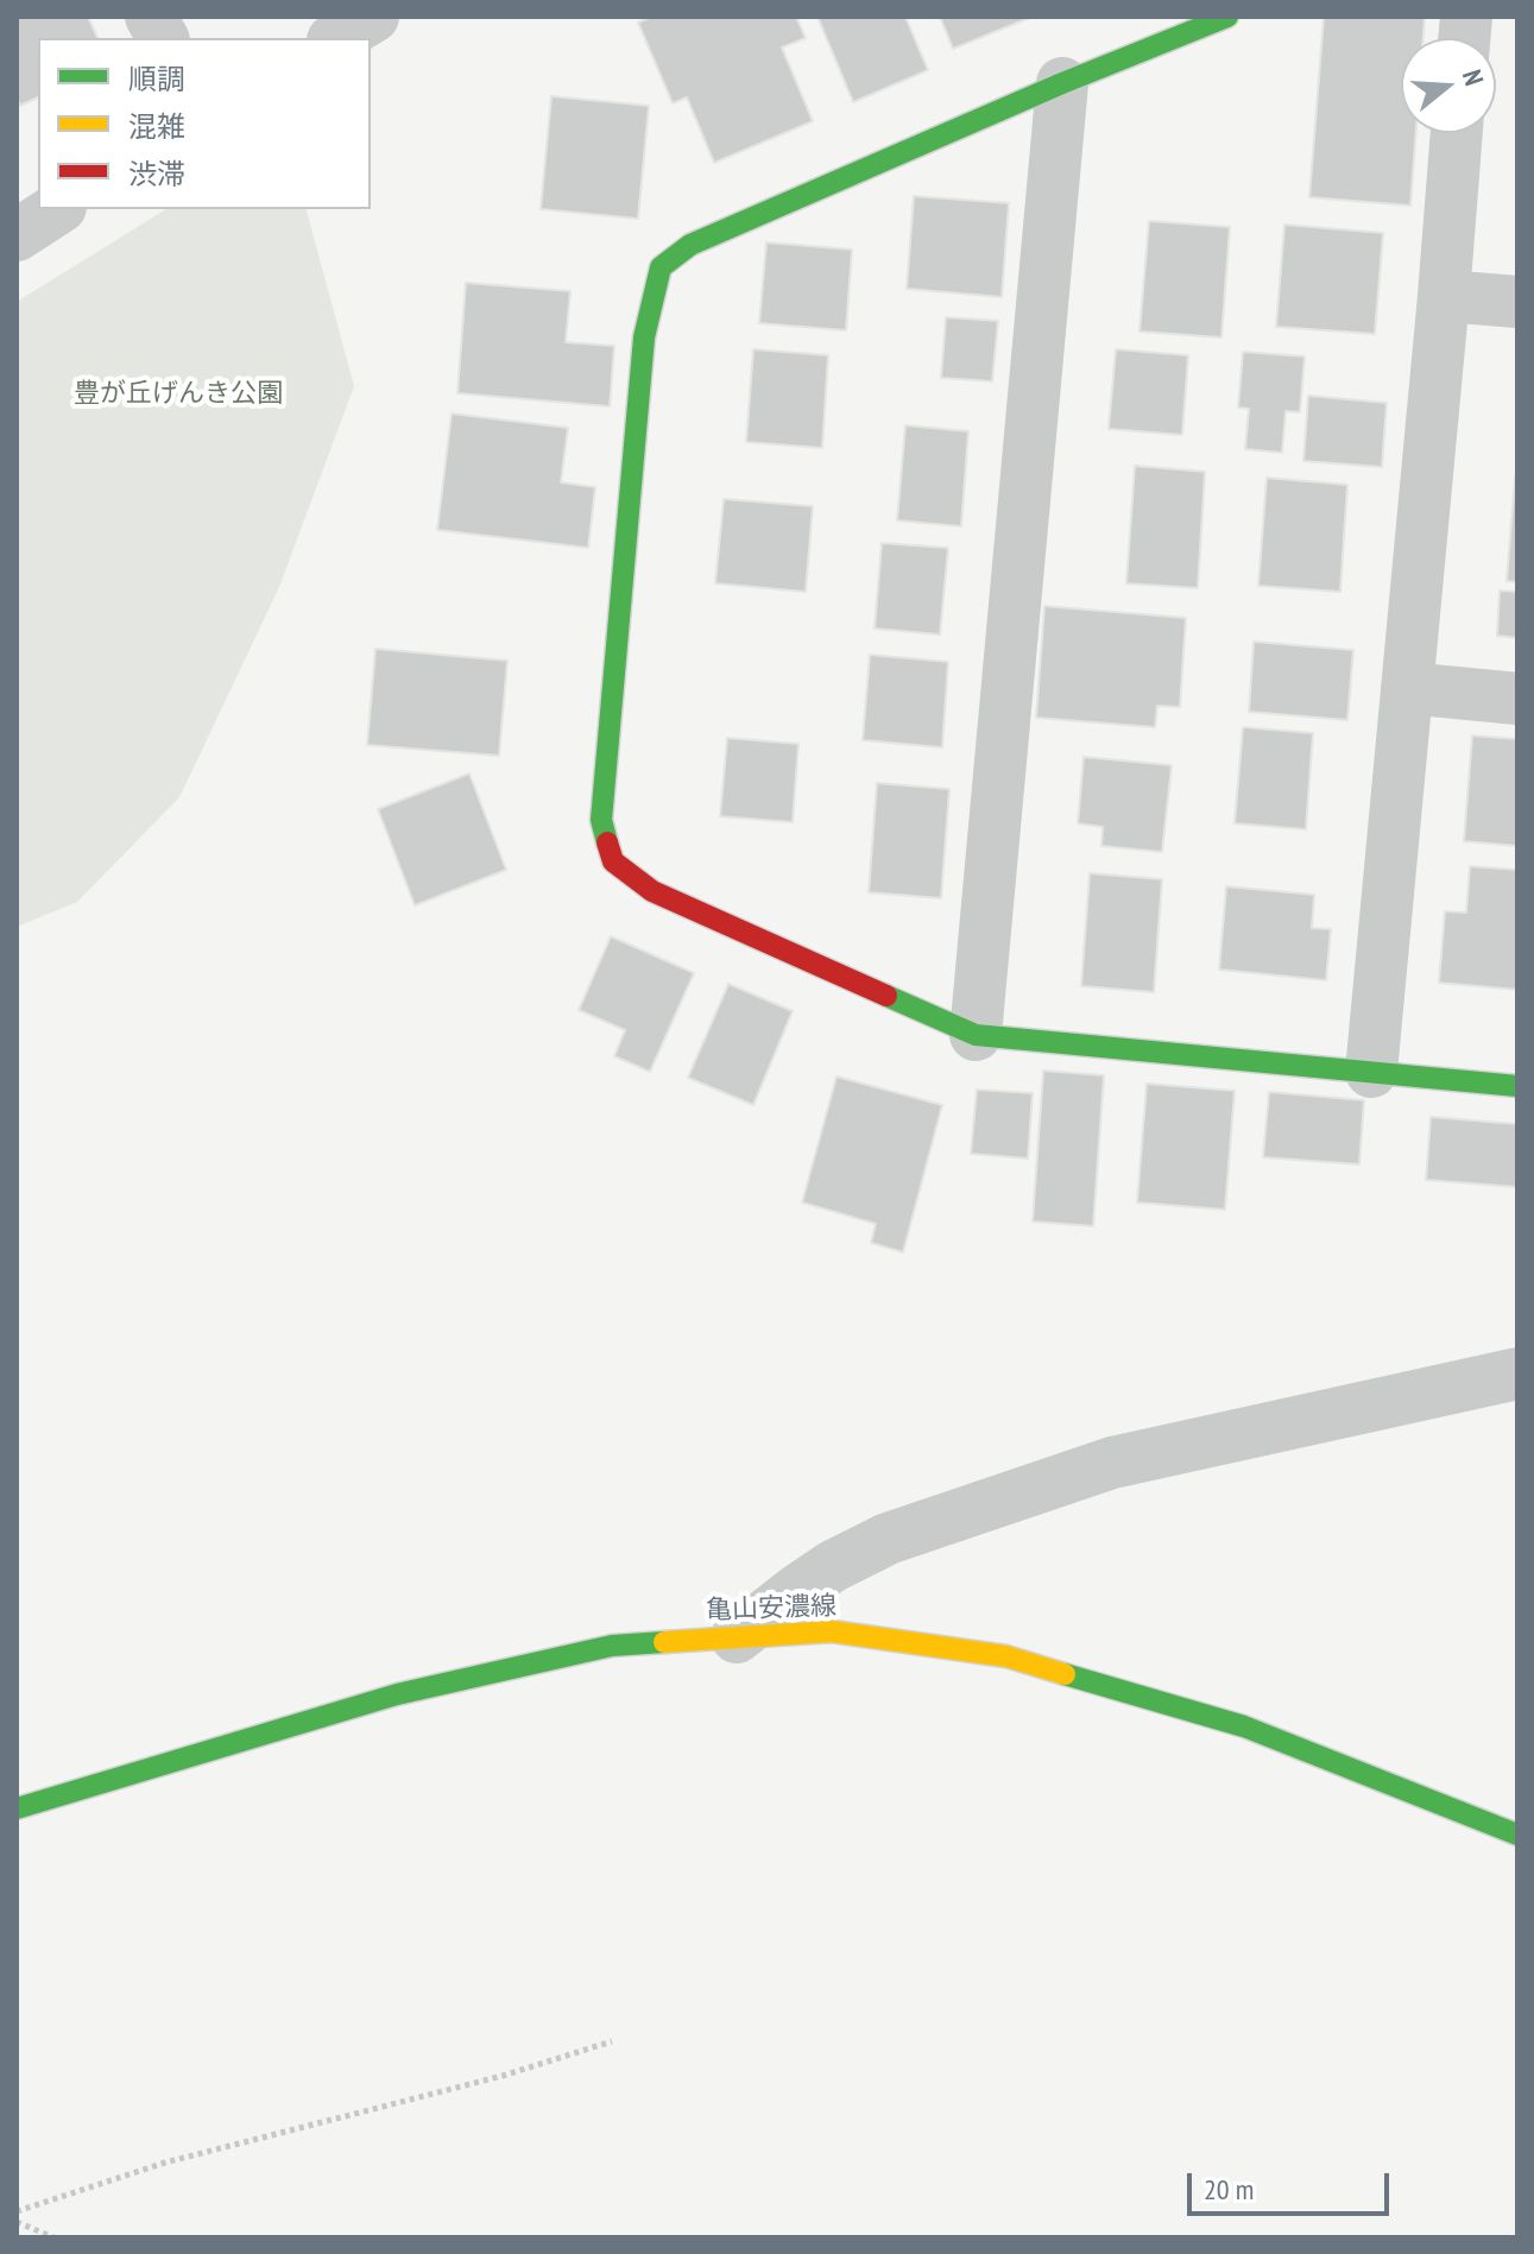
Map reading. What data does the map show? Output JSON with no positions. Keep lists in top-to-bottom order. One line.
{"streets":{"street":["亀山安濃線"]},"parks":["豊が丘げんき公園"],"legend":["順調","混雑","渋滞"],"scale_bar":"20 m","north":"right"}
